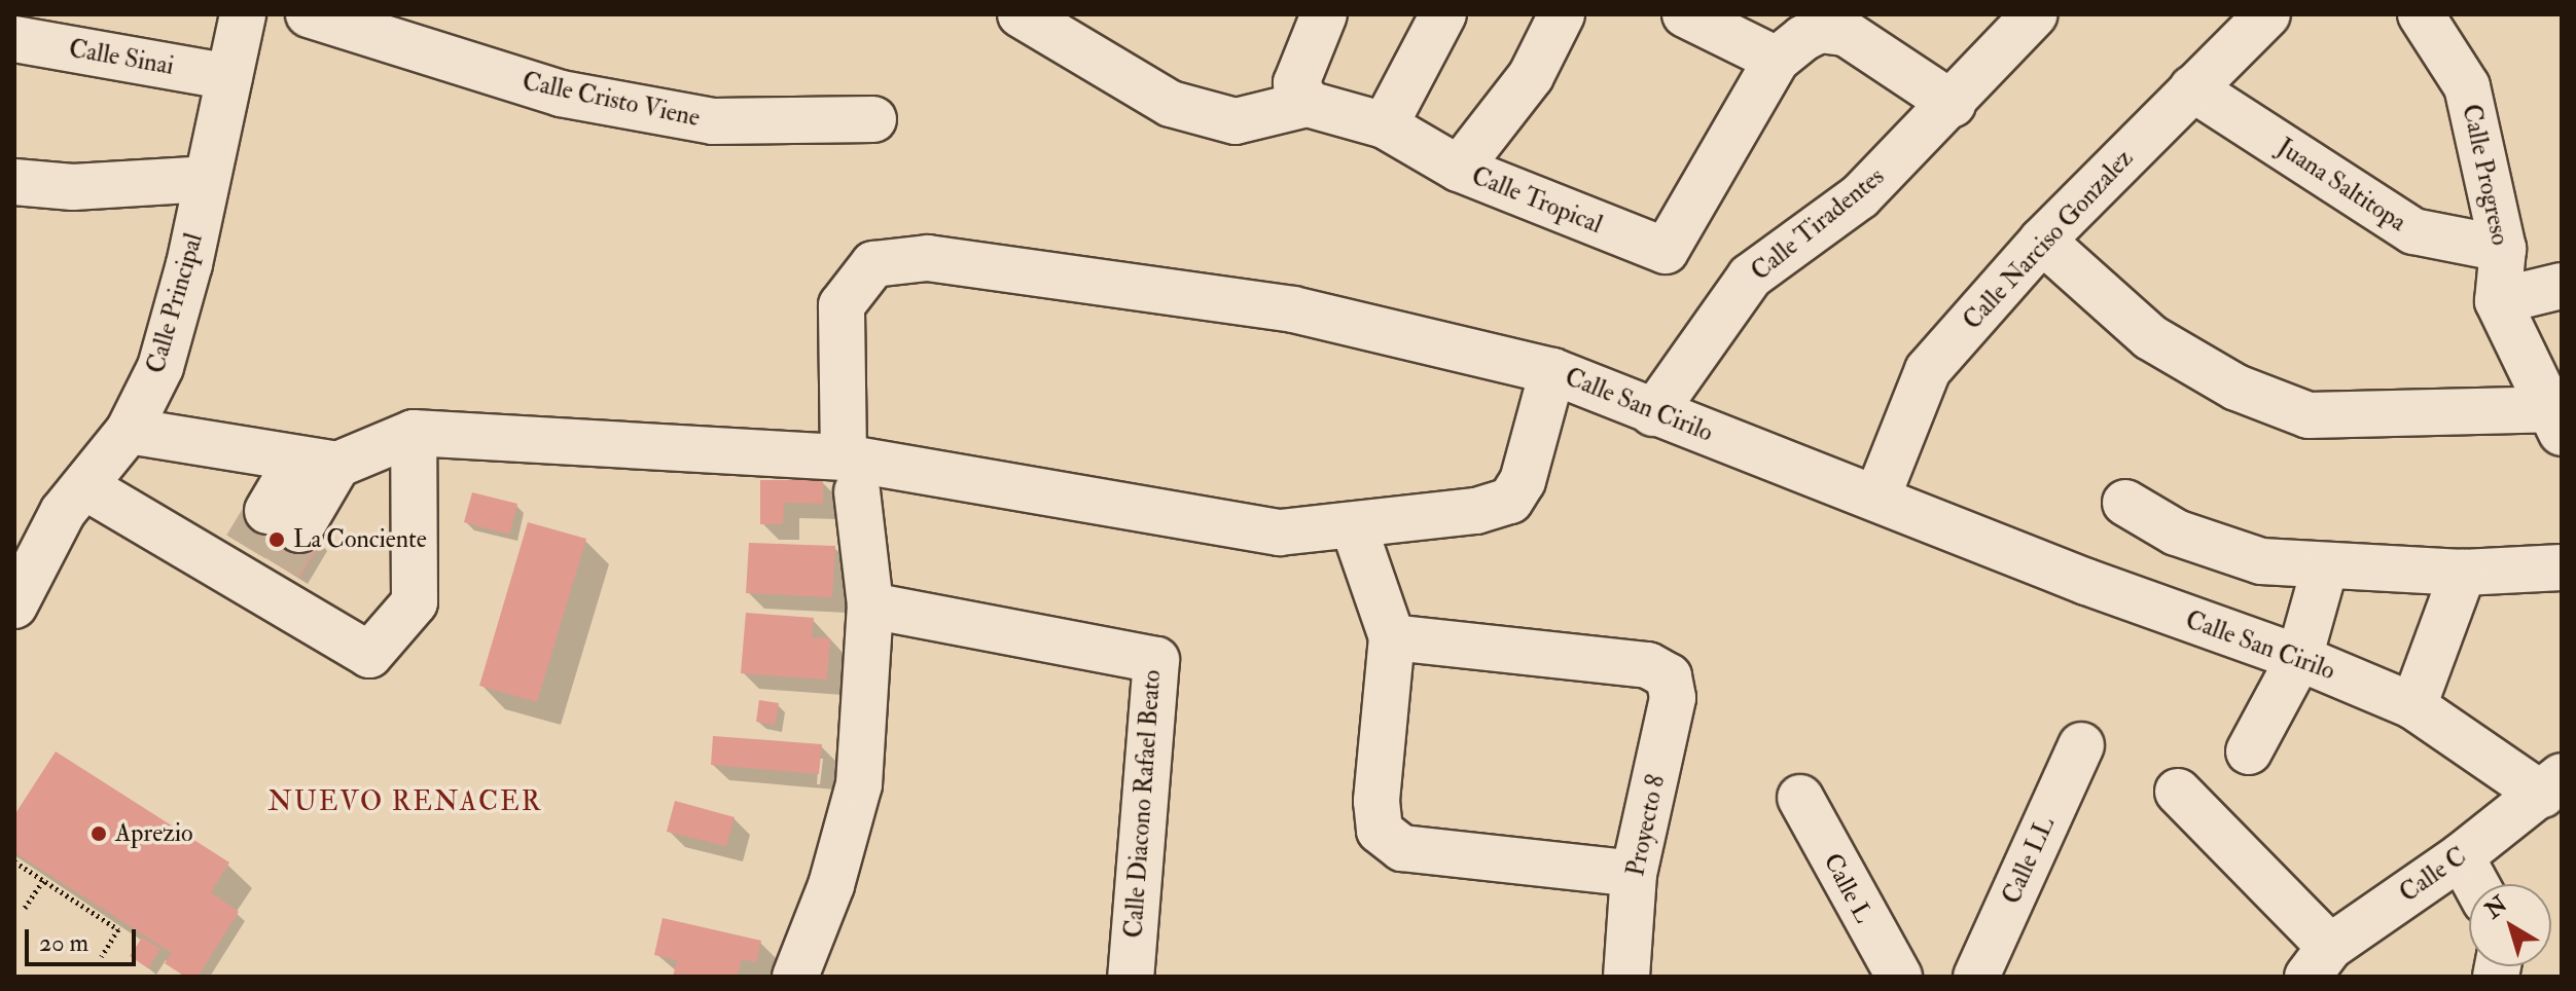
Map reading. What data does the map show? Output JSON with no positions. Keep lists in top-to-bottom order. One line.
{"streets":{"street":["Calle Sinai","Calle Cristo Viene","Calle Progreso","Juana Saltitopa","Calle Tropical","Calle Tiradentes","Calle Narciso Gonzalez","Calle Principal","Calle San Cirilo","Calle Diacono Rafael Beato","Proyecto 8","Calle LL","Calle C","Calle L"]},"crossings":[["Calle Sinai","Calle Principal"],["Calle Progreso","Juana Saltitopa"],["Juana Saltitopa","Calle Narciso Gonzalez"],["Calle Tropical","Calle Tiradentes"],["Calle Tiradentes","Calle San Cirilo"],["Calle Narciso Gonzalez","Calle San Cirilo"],["Calle San Cirilo","Calle Diacono Rafael Beato"],["Calle San Cirilo","Calle C"]],"districts":["NUEVO RENACER"],"places":["La Conciente","Aprezio"],"scale_bar":"20 m","north":"top left"}
